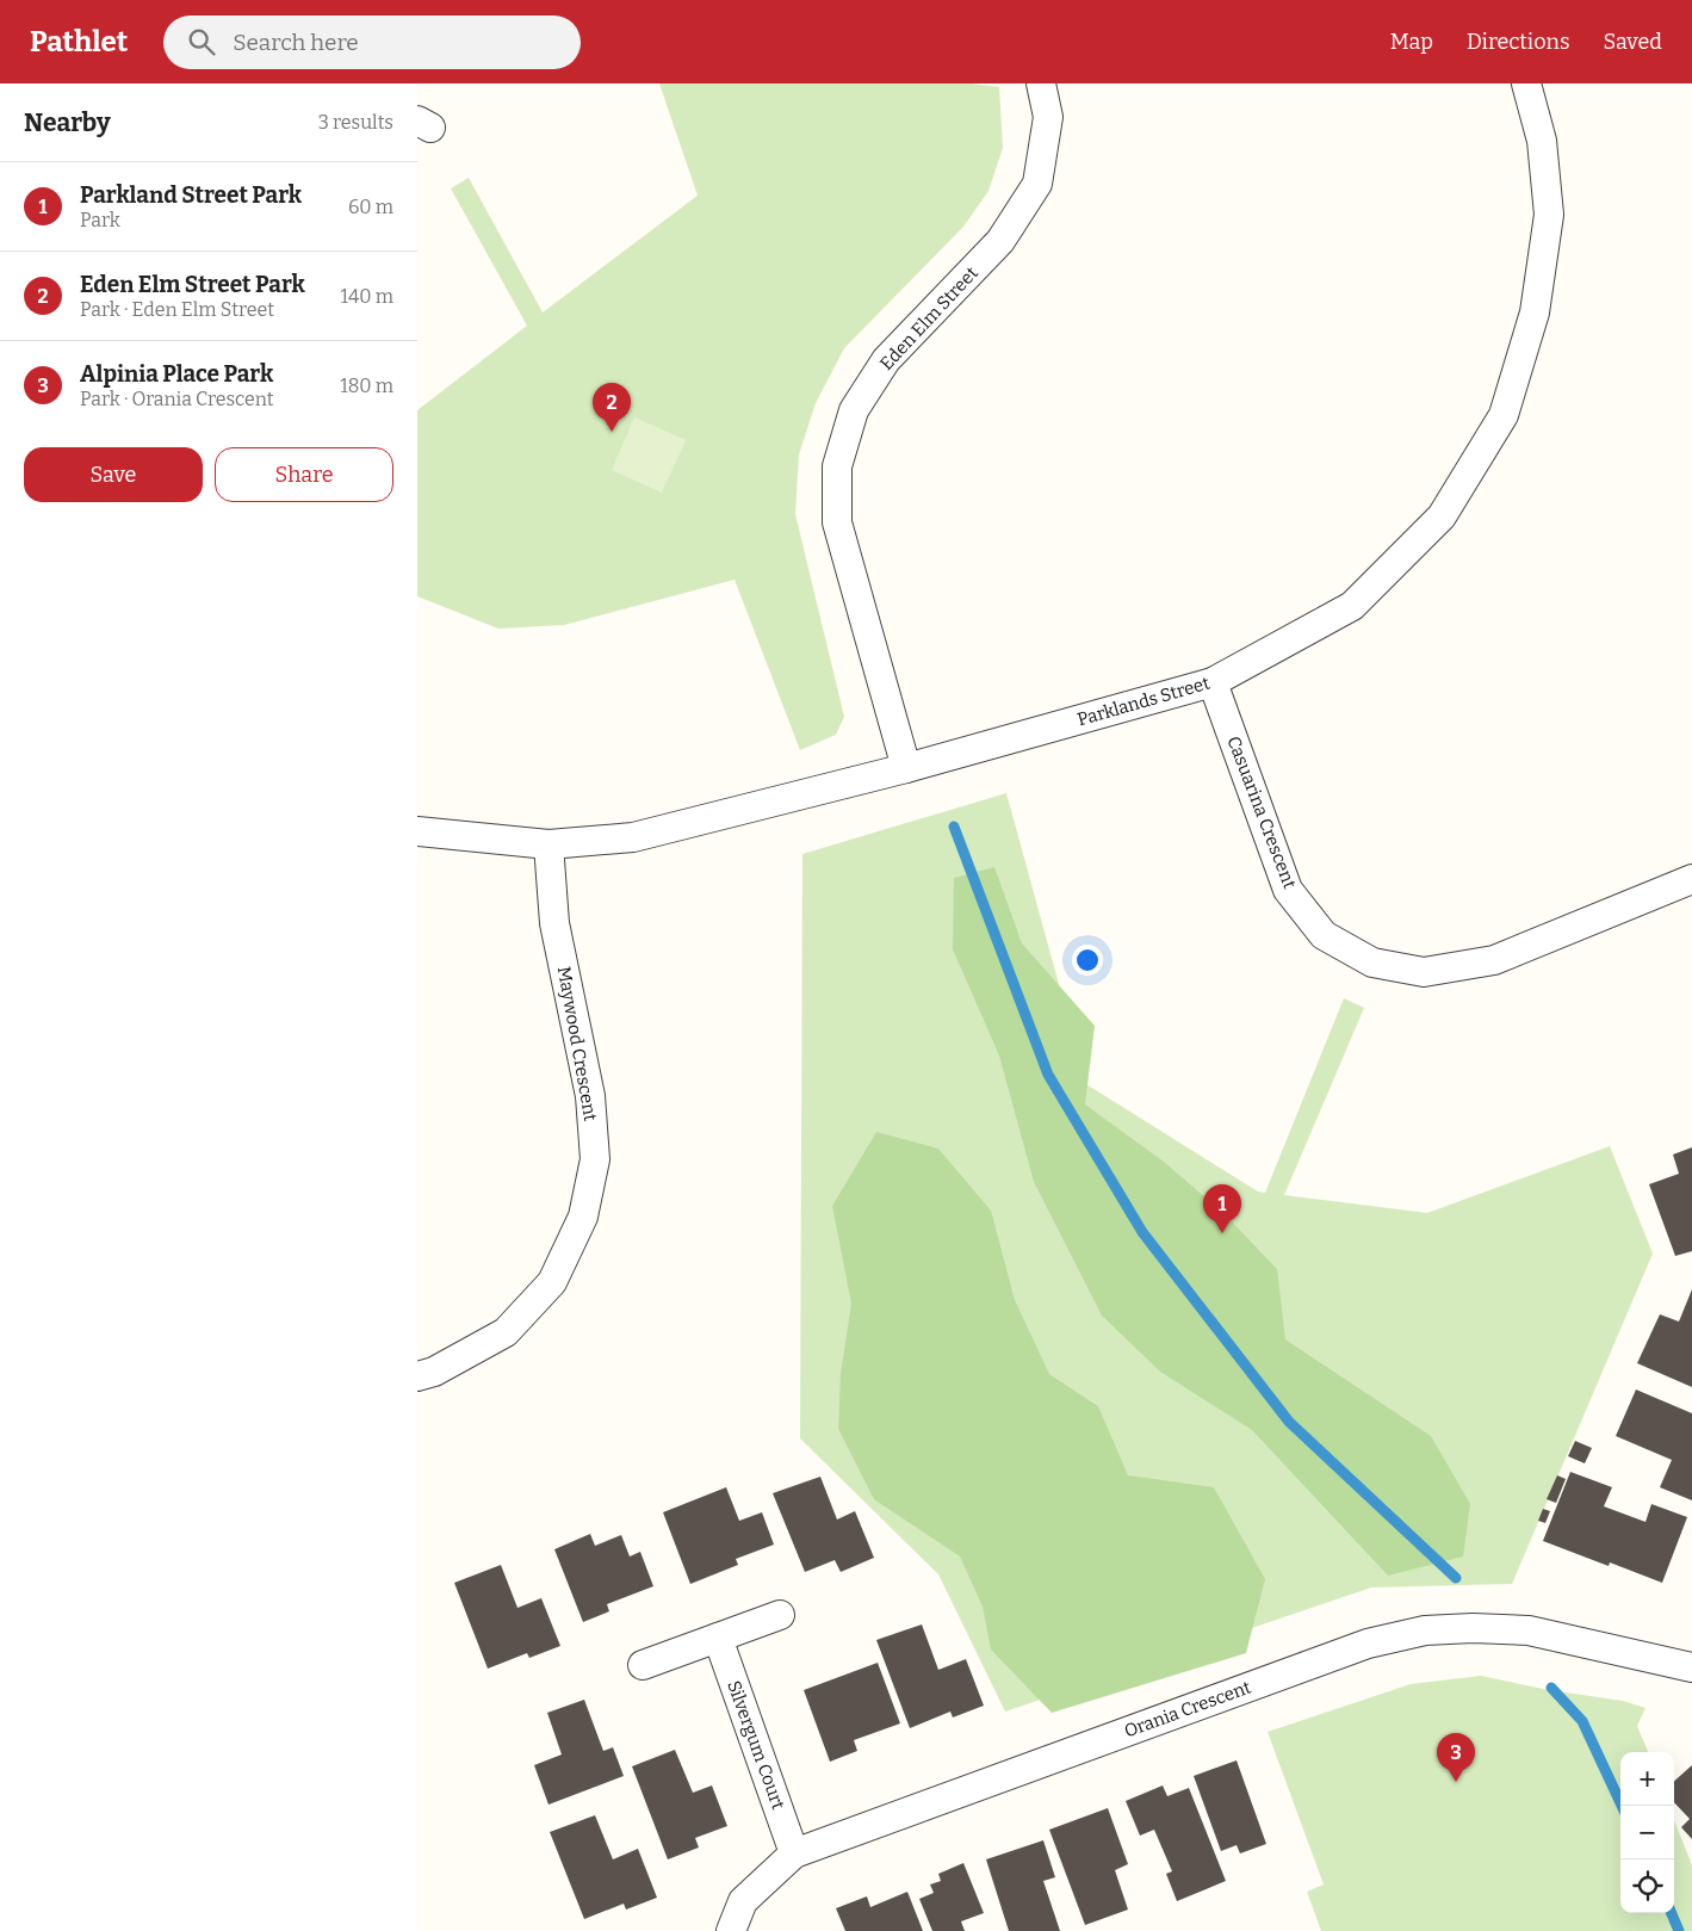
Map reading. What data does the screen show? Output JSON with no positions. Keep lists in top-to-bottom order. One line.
{"streets":{"street":["Eden Elm Street","Parklands Street","Casuarina Crescent","Maywood Crescent","Orania Crescent","Silvergum Court"]},"crossings":[["Eden Elm Street","Parklands Street"],["Parklands Street","Casuarina Crescent"],["Parklands Street","Maywood Crescent"],["Orania Crescent","Silvergum Court"]],"page":{"header":"Pathlet","search":"Search here","nav":["Map","Directions","Saved"],"heading":["Nearby","3 results"],"list":[{"mark":"1","name":"Parkland Street Park","note":"Park","value":"60 m"},{"mark":"2","name":"Eden Elm Street Park","note":"Park · Eden Elm Street","value":"140 m"},{"mark":"3","name":"Alpinia Place Park","note":"Park · Orania Crescent","value":"180 m"}],"pins":["2","1","3"],"buttons":["Save","Share"],"map_buttons":["+","−"]}}
